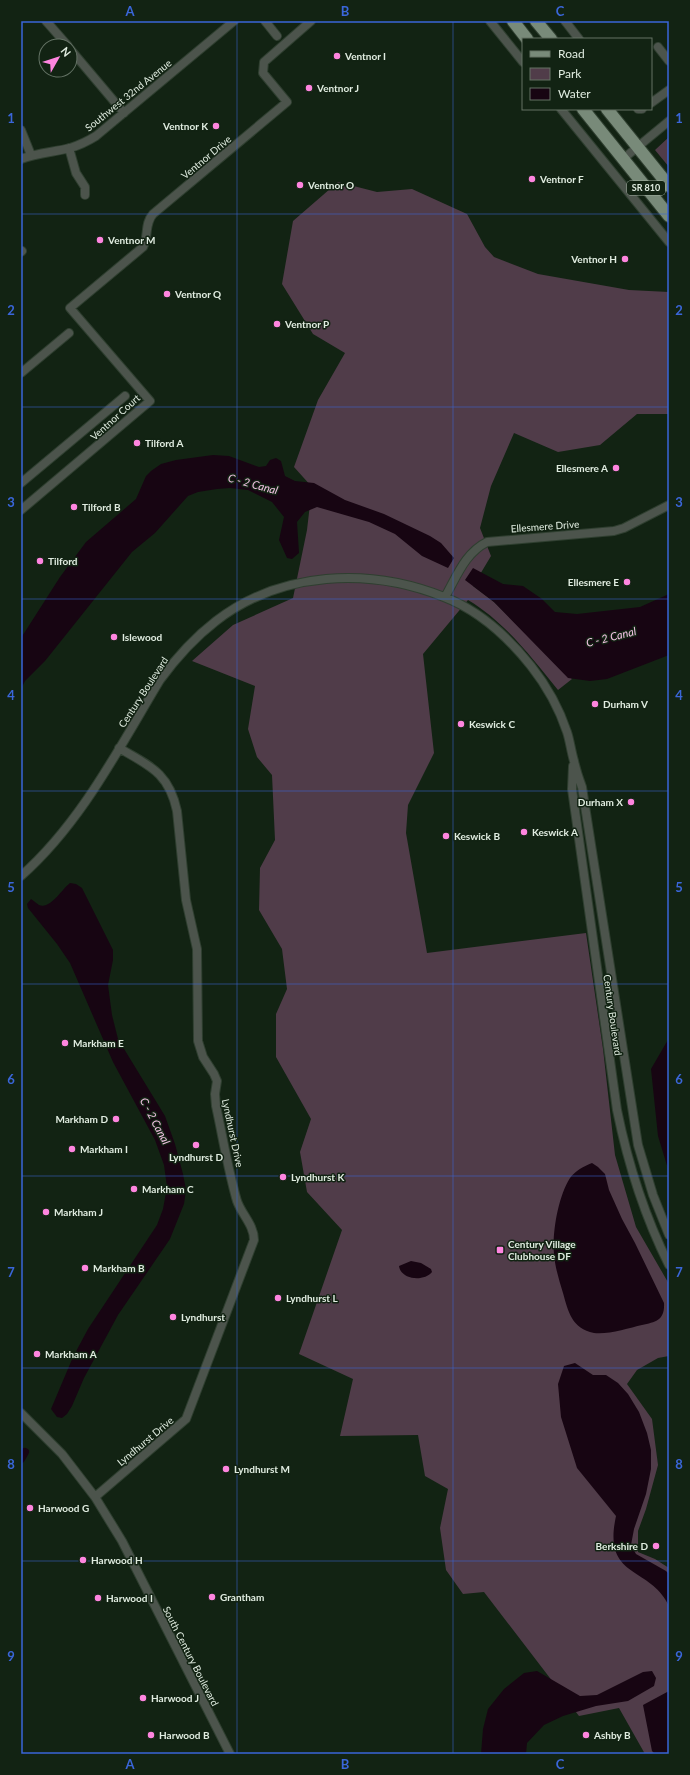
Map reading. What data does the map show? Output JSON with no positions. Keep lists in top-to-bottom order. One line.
{"streets":{"main road":["SR 810"],"street":["Southwest 32nd Avenue","Ventnor Drive","Ventnor Court","Ellesmere Drive","Century Boulevard","Lyndhurst Drive","South Century Boulevard"]},"crossings":[["Ventnor Drive","Ventnor Court"],["Ellesmere Drive","Century Boulevard"],["Century Boulevard","Lyndhurst Drive"],["Lyndhurst Drive","South Century Boulevard"]],"water":["C - 2 Canal"],"places":{"other":["Ventnor I","Ventnor J","Ventnor K","Ventnor F","Ventnor O","Ventnor M","Ventnor H","Ventnor Q","Ventnor P","Tilford A","Ellesmere A","Tilford B","Tilford","Ellesmere E","Islewood","Durham V","Keswick C","Durham X","Keswick A","Keswick B","Markham E","Markham D","Lyndhurst D","Markham I","Lyndhurst K","Markham C","Markham J","Markham B","Lyndhurst L","Lyndhurst","Markham A","Lyndhurst M","Harwood G","Berkshire D","Harwood H","Grantham","Harwood I","Harwood J","Harwood B","Ashby B"],"transit":["Century Village Clubhouse DF"]},"legend":["Road","Park","Water"],"north":"top right","grid":{"columns":["A","B","C"],"rows":["1","2","3","4","5","6","7","8","9"]}}
